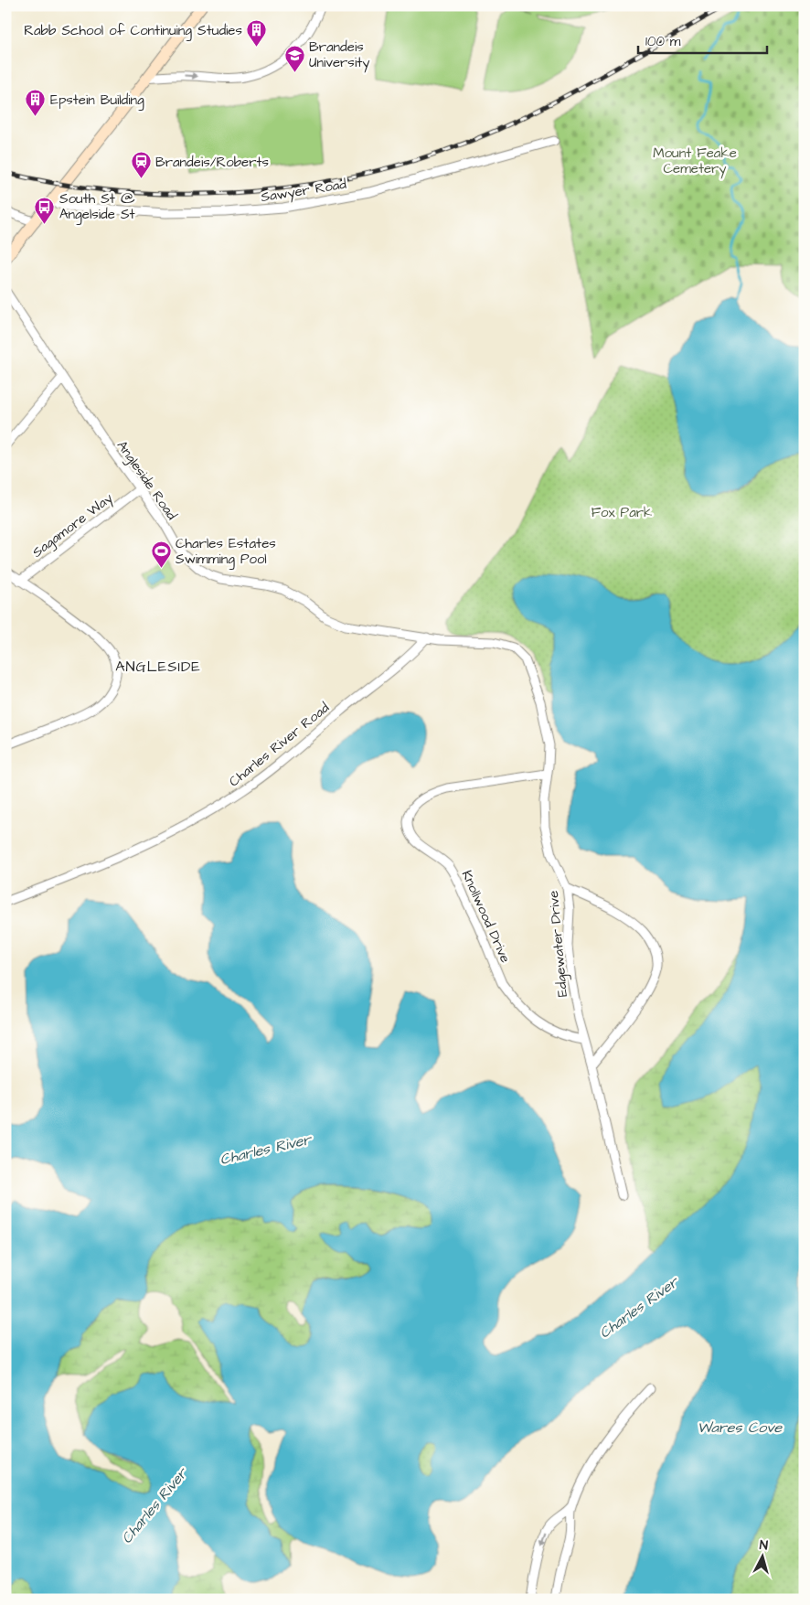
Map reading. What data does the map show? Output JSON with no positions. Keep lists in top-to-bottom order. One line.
{"streets":{"street":["Sawyer Road","Angleside Road","Sagamore Way","Charles River Road","Knollwood Drive","Edgewater Drive"]},"crossings":[["Angleside Road","Sagamore Way"],["Angleside Road","Charles River Road"],["Angleside Road","Edgewater Drive"],["Charles River Road","Edgewater Drive"],["Knollwood Drive","Edgewater Drive"]],"districts":["ANGLESIDE"],"water":["Charles River","Wares Cove"],"parks":["Mount Feake Cemetery","Fox Park"],"places":{"building":["Rabb School of Continuing Studies","Epstein Building"],"school or university":["Brandeis University"],"station":["Brandeis/Roberts"],"bus stop":["South St @ Angelside St"],"sports":["Charles Estates Swimming Pool"]},"scale_bar":"100 m","north":"top"}
